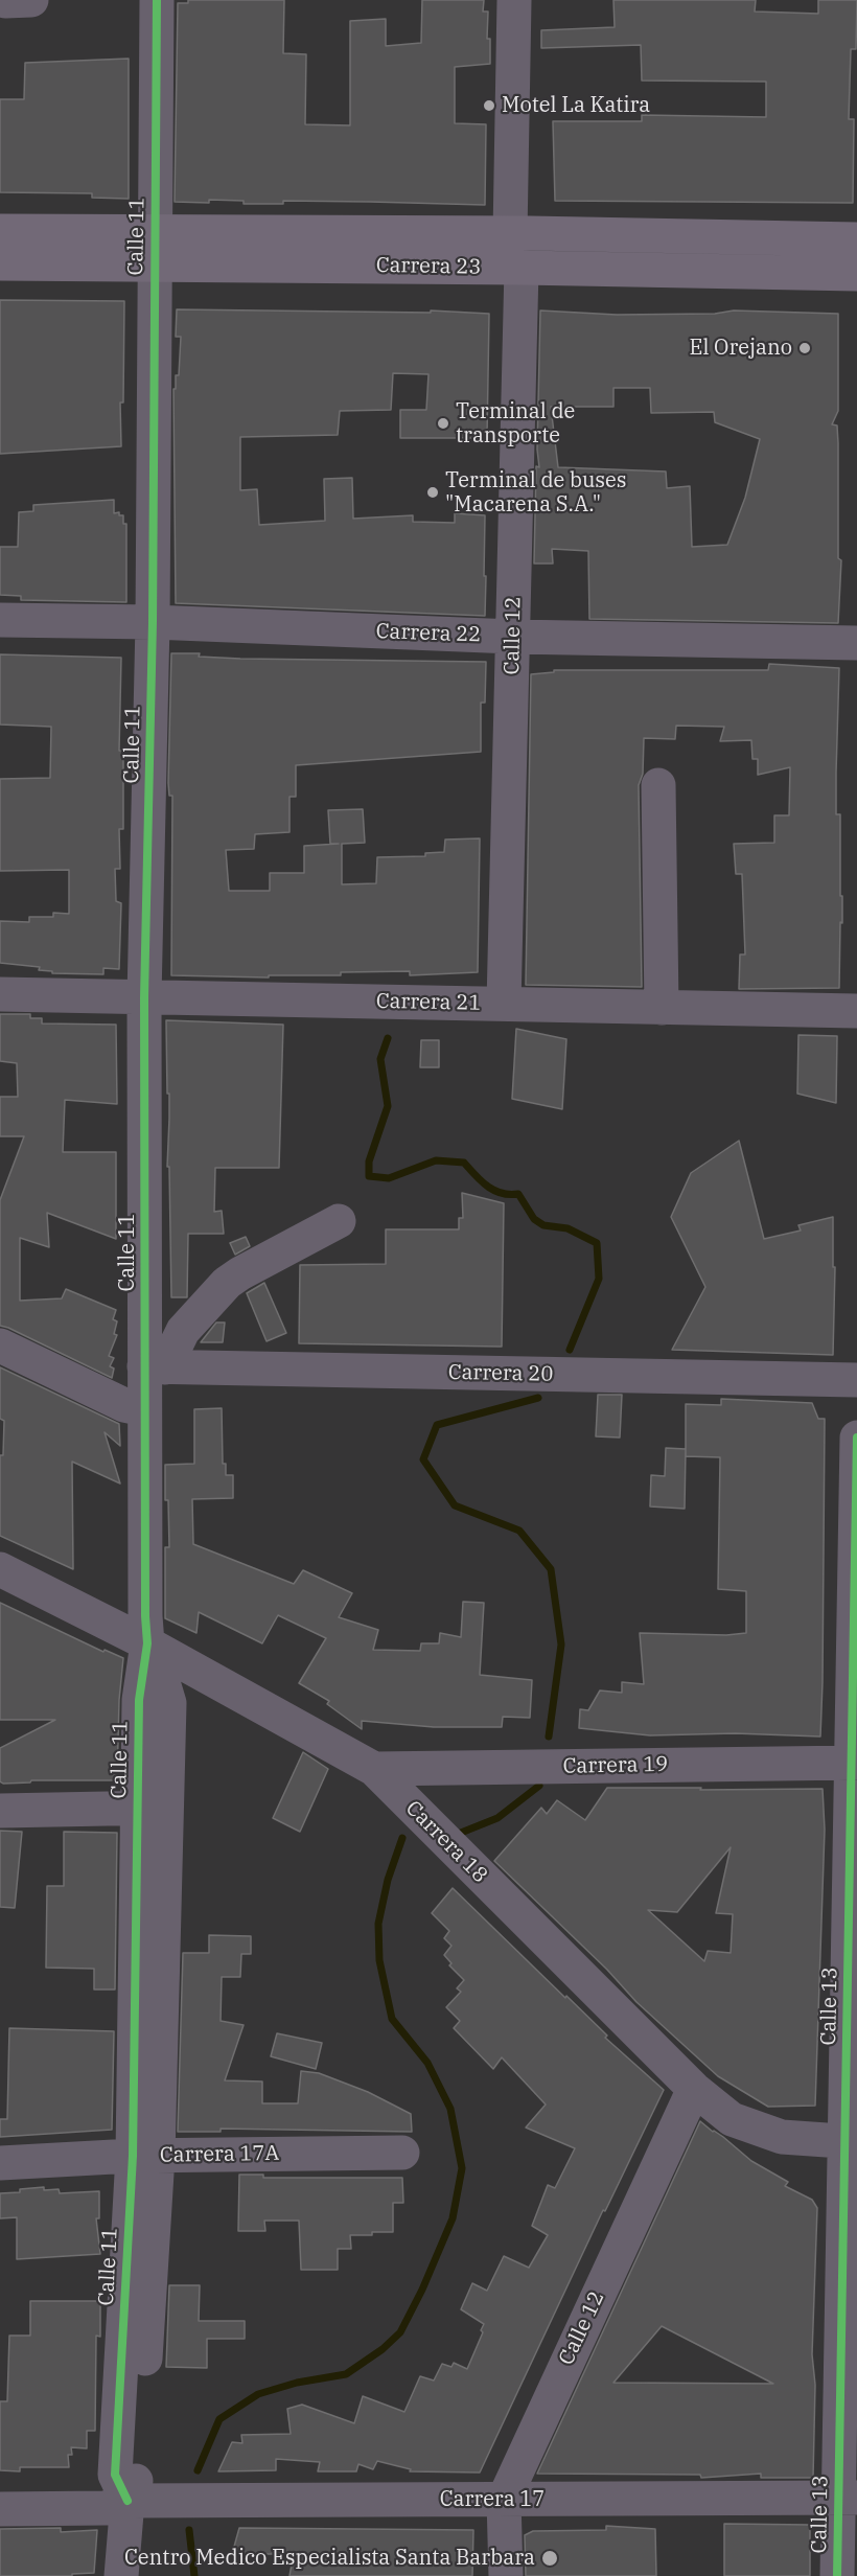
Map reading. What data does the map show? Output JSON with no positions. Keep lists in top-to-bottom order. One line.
{"streets":{"main road":["Carrera 23"],"street":["Calle 11","Carrera 22","Calle 12","Carrera 21","Carrera 20","Carrera 19","Carrera 18","Calle 13","Carrera 17A","Carrera 17"]},"crossings":[["Calle 11","Carrera 23"],["Calle 11","Carrera 22"],["Calle 11","Carrera 21"],["Calle 11","Carrera 20"],["Calle 11","Carrera 18"],["Calle 11","Carrera 17A"],["Calle 11","Carrera 17"],["Carrera 23","Calle 12"],["Carrera 22","Calle 12"],["Calle 12","Carrera 21"],["Calle 12","Carrera 18"],["Calle 12","Carrera 17"],["Carrera 19","Carrera 18"],["Carrera 19","Calle 13"],["Carrera 18","Calle 13"],["Calle 13","Carrera 17"]],"places":["Motel La Katira","El Orejano","Terminal de transporte","Terminal de buses \"Macarena S.A.\"","Centro Medico Especialista Santa Barbara"]}
